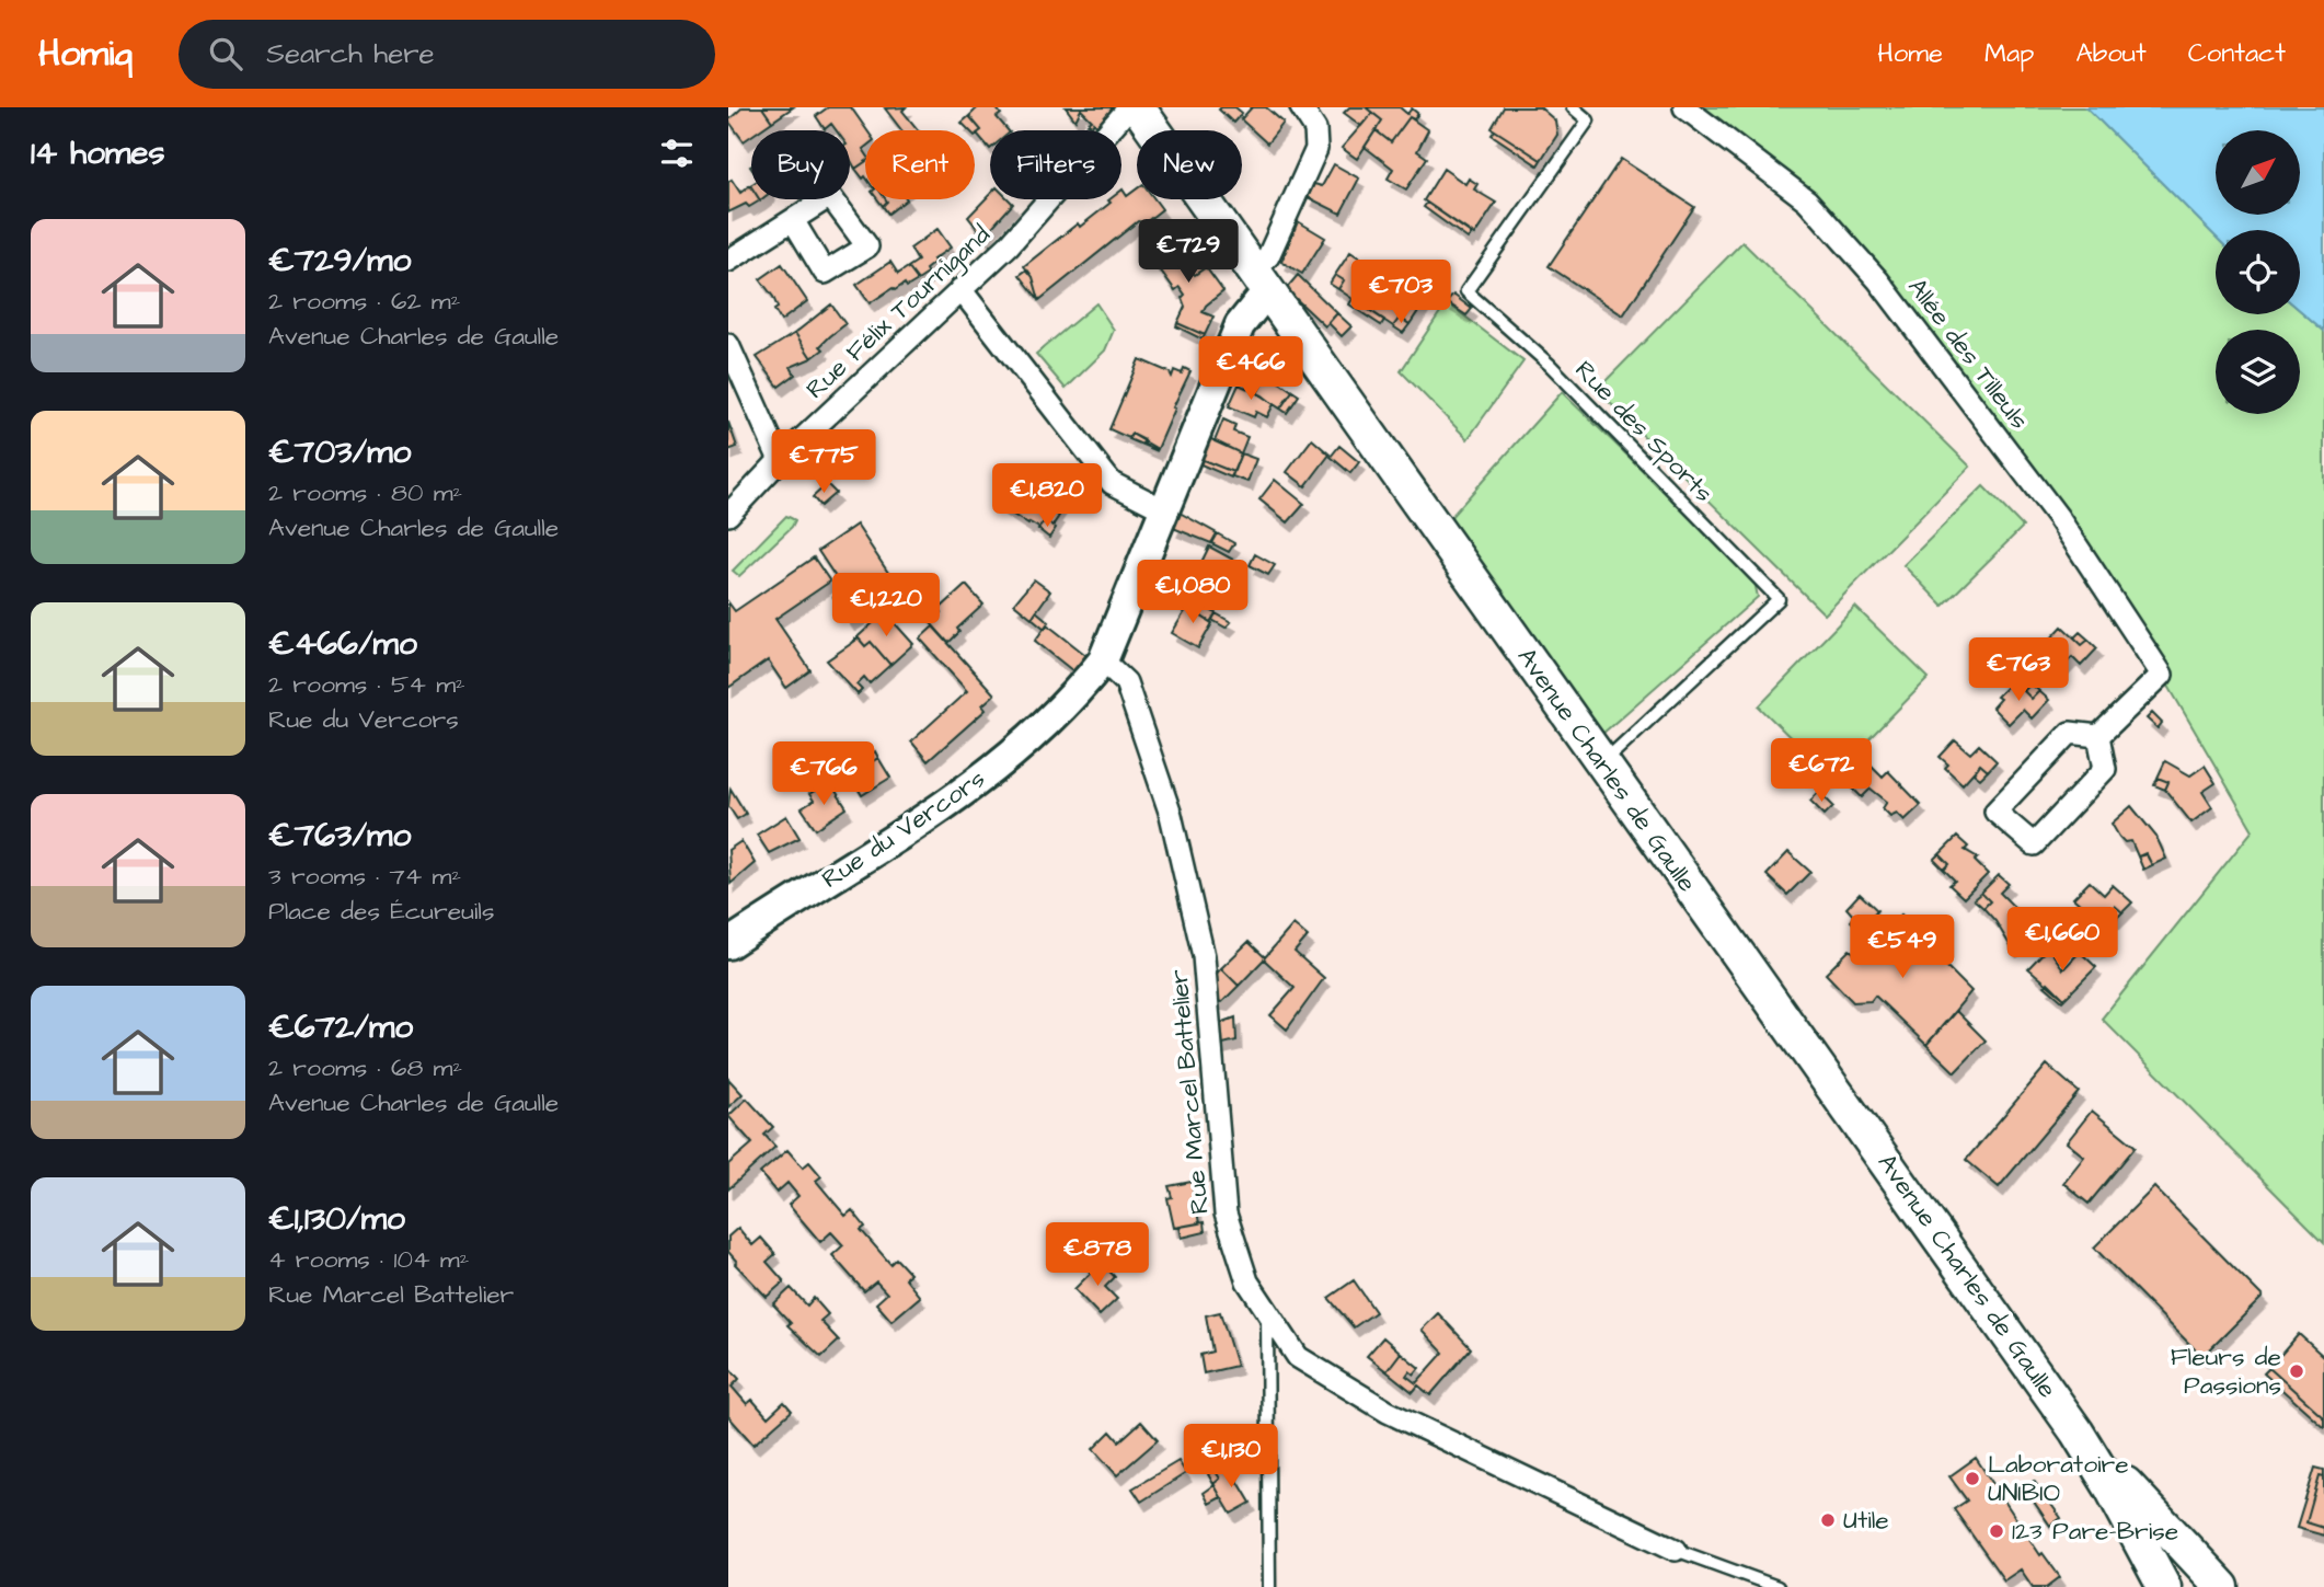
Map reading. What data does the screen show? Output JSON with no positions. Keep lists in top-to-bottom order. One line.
{"streets":{"main road":["Avenue Charles de Gaulle"],"street":["Rue Félix Tournigand","Allée des Tilleuls","Rue du Vercors","Rue Marcel Battelier"],"lane":["Rue des Sports"]},"crossings":[["Rue des Sports","Avenue Charles de Gaulle"],["Avenue Charles de Gaulle","Rue du Vercors"],["Rue du Vercors","Rue Marcel Battelier"]],"places":["Fleurs de Passions","Laboratoire UNIBIO","Utile","123 Pare-Brise"],"north":"top right","page":{"header":"Homiq","search":"Search here","nav":["Home","Map","About","Contact"],"heading":"14 homes","chip":["Buy","Rent","Filters","New"],"list":[{"name":"€729/mo","note":"2 rooms · 62 m² · Avenue Charles de Gaulle"},{"name":"€703/mo","note":"2 rooms · 80 m² · Avenue Charles de Gaulle"},{"name":"€466/mo","note":"2 rooms · 54 m² · Rue du Vercors"},{"name":"€763/mo","note":"3 rooms · 74 m² · Place des Écureuils"},{"name":"€672/mo","note":"2 rooms · 68 m² · Avenue Charles de Gaulle"},{"name":"€1,130/mo","note":"4 rooms · 104 m² · Rue Marcel Battelier"}],"price":["€729","€703","€466","€775","€1,820","€1,080","€1,220","€763","€672","€766","€1,660","€549","€878","€1,130"]}}
